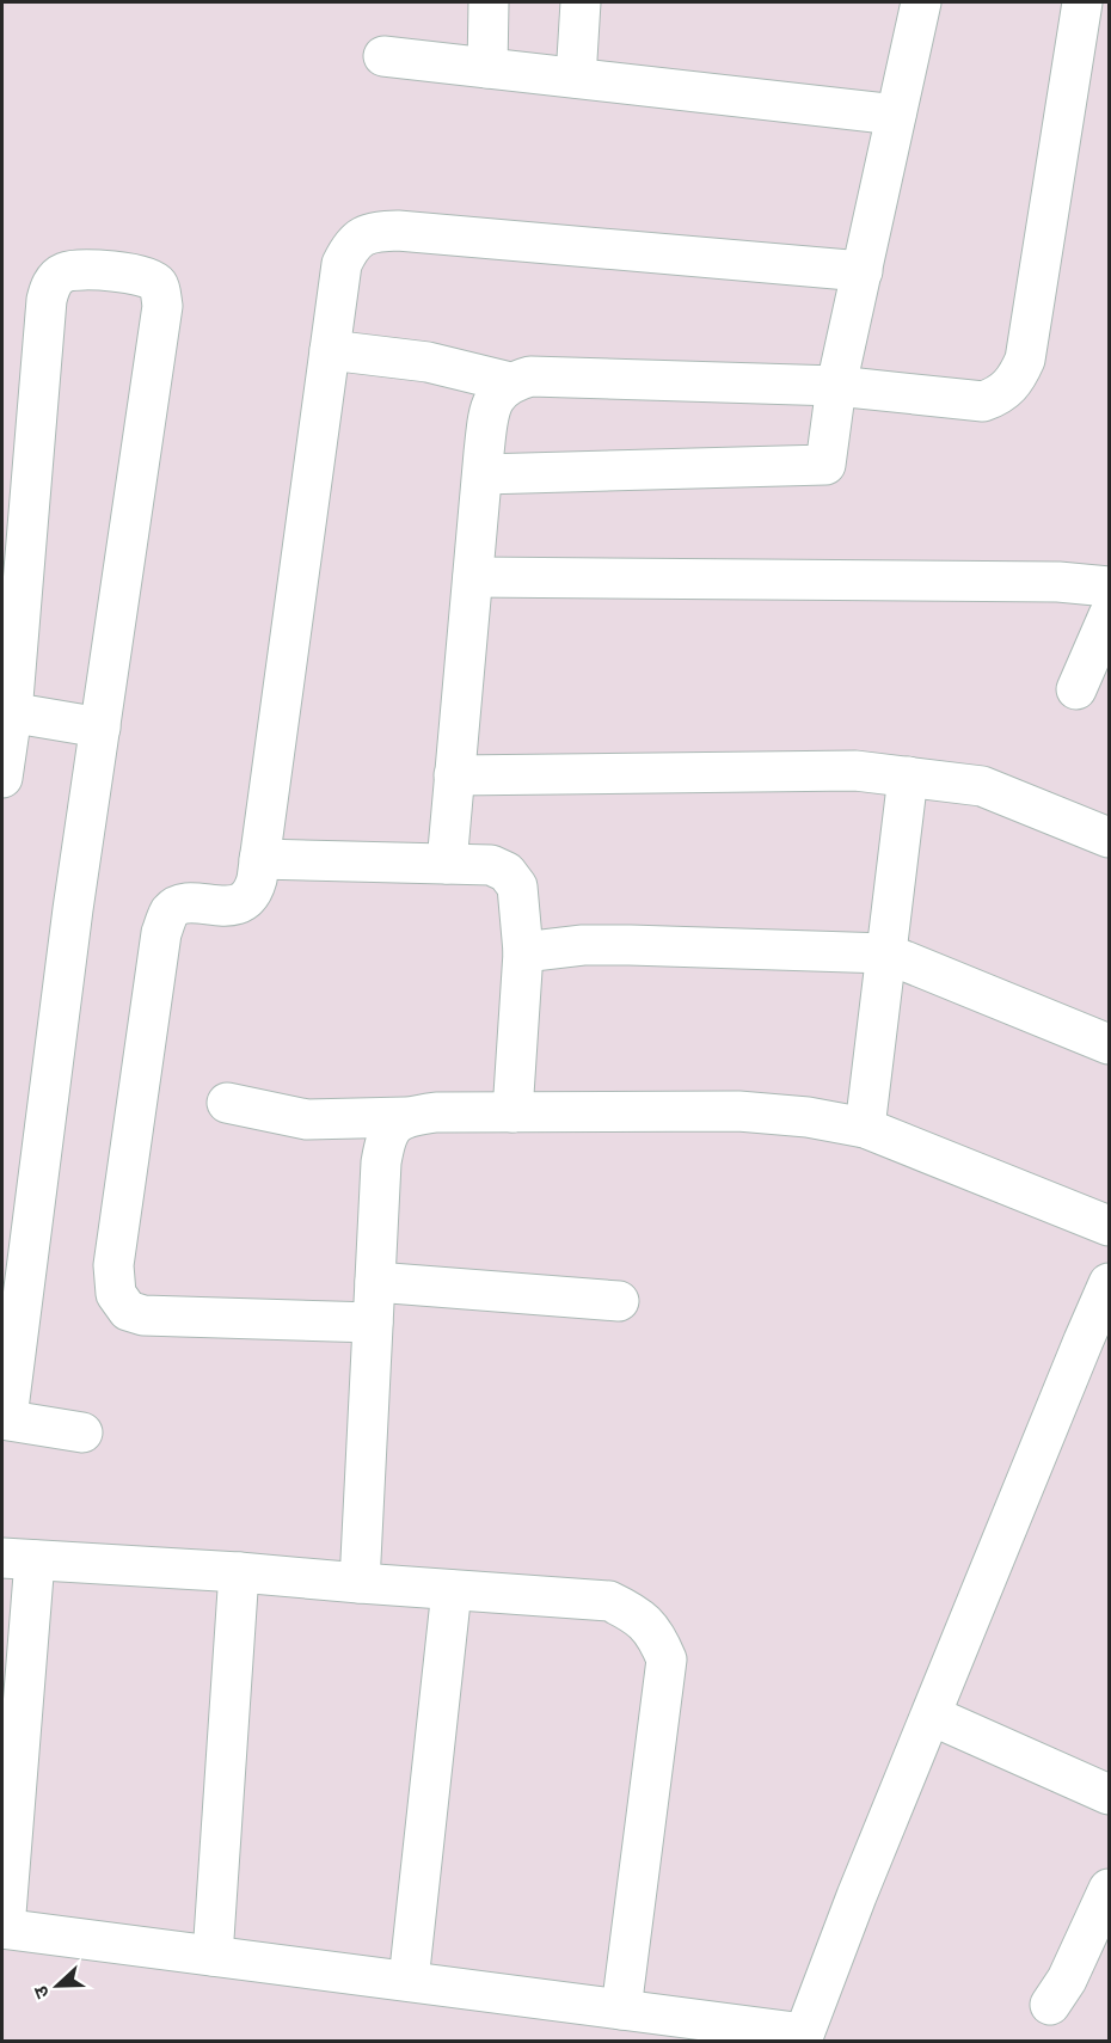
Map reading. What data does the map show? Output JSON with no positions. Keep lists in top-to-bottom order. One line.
{"north":"left"}
